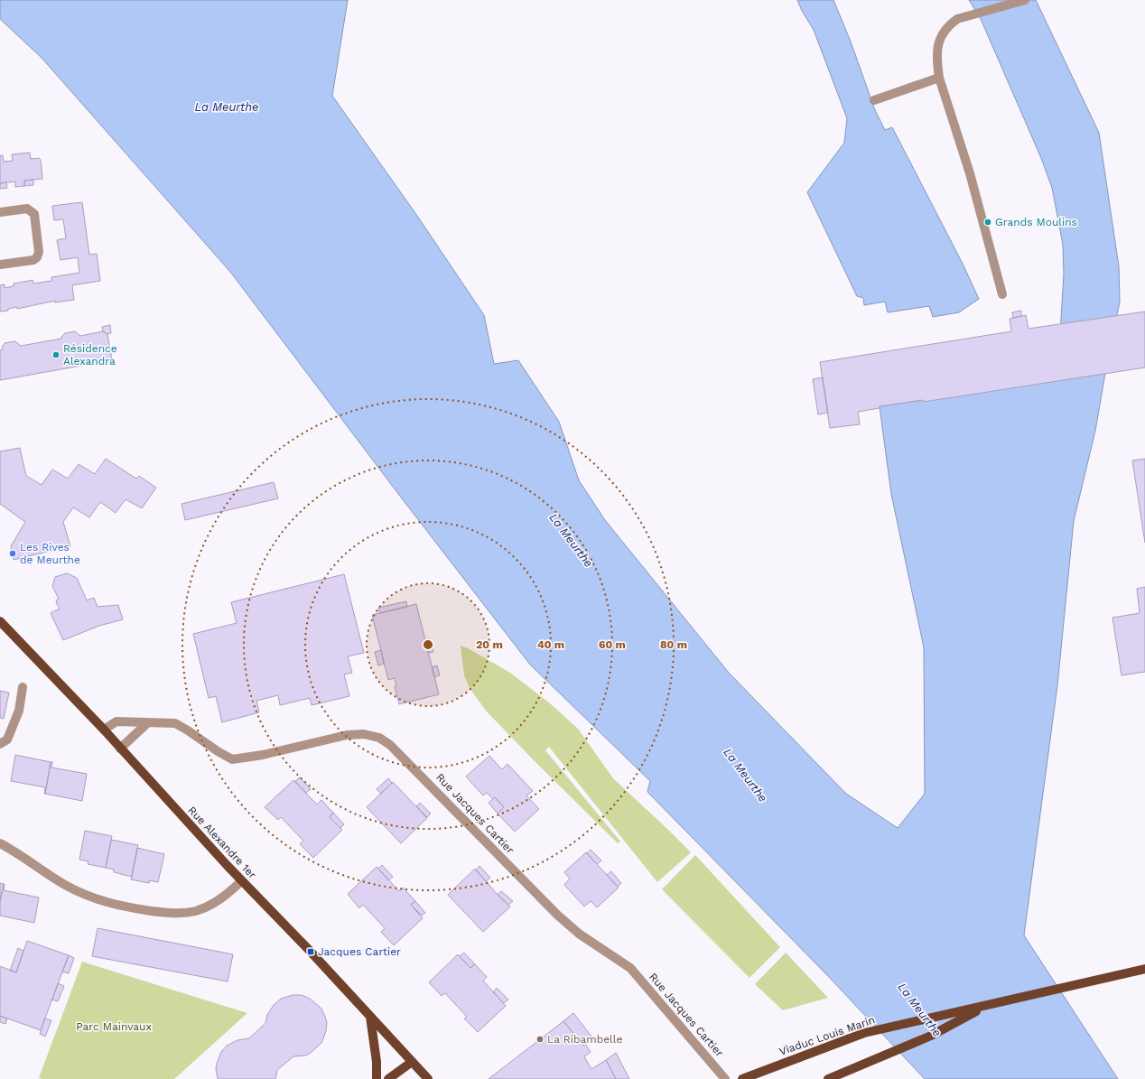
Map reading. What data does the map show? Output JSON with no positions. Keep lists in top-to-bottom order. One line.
{"streets":{"main road":["Rue Alexandre 1er","Viaduc Louis Marin"],"street":["Rue Jacques Cartier"]},"crossings":[["Rue Jacques Cartier","Rue Alexandre 1er"]],"water":["La Meurthe"],"parks":["Parc Mainvaux"],"places":{"other":["Grands Moulins","Résidence Alexandra","Les Rives de Meurthe","La Ribambelle"],"transit":["Jacques Cartier"]},"rings":["20 m","40 m","60 m","80 m"]}
